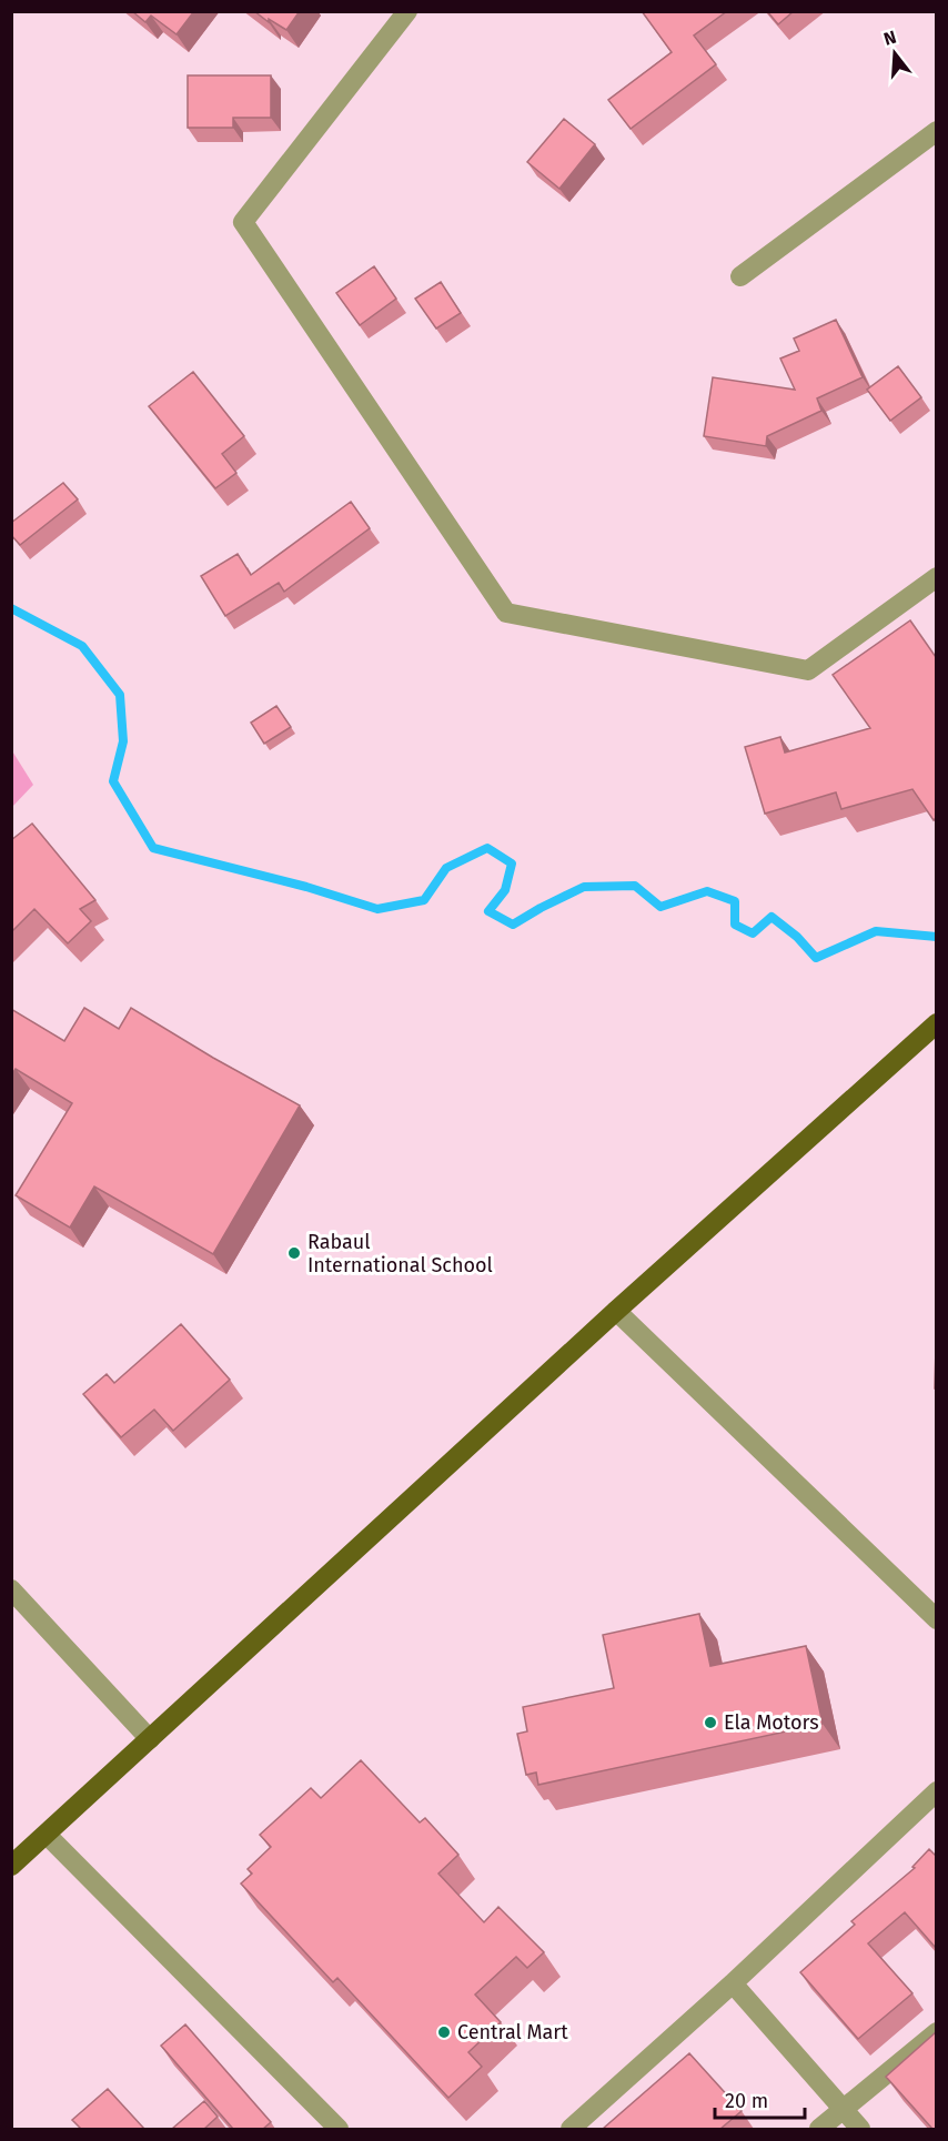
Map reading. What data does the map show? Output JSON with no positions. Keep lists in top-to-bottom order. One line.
{"places":["Rabaul International School","Ela Motors","Central Mart"],"scale_bar":"20 m","north":"top"}
